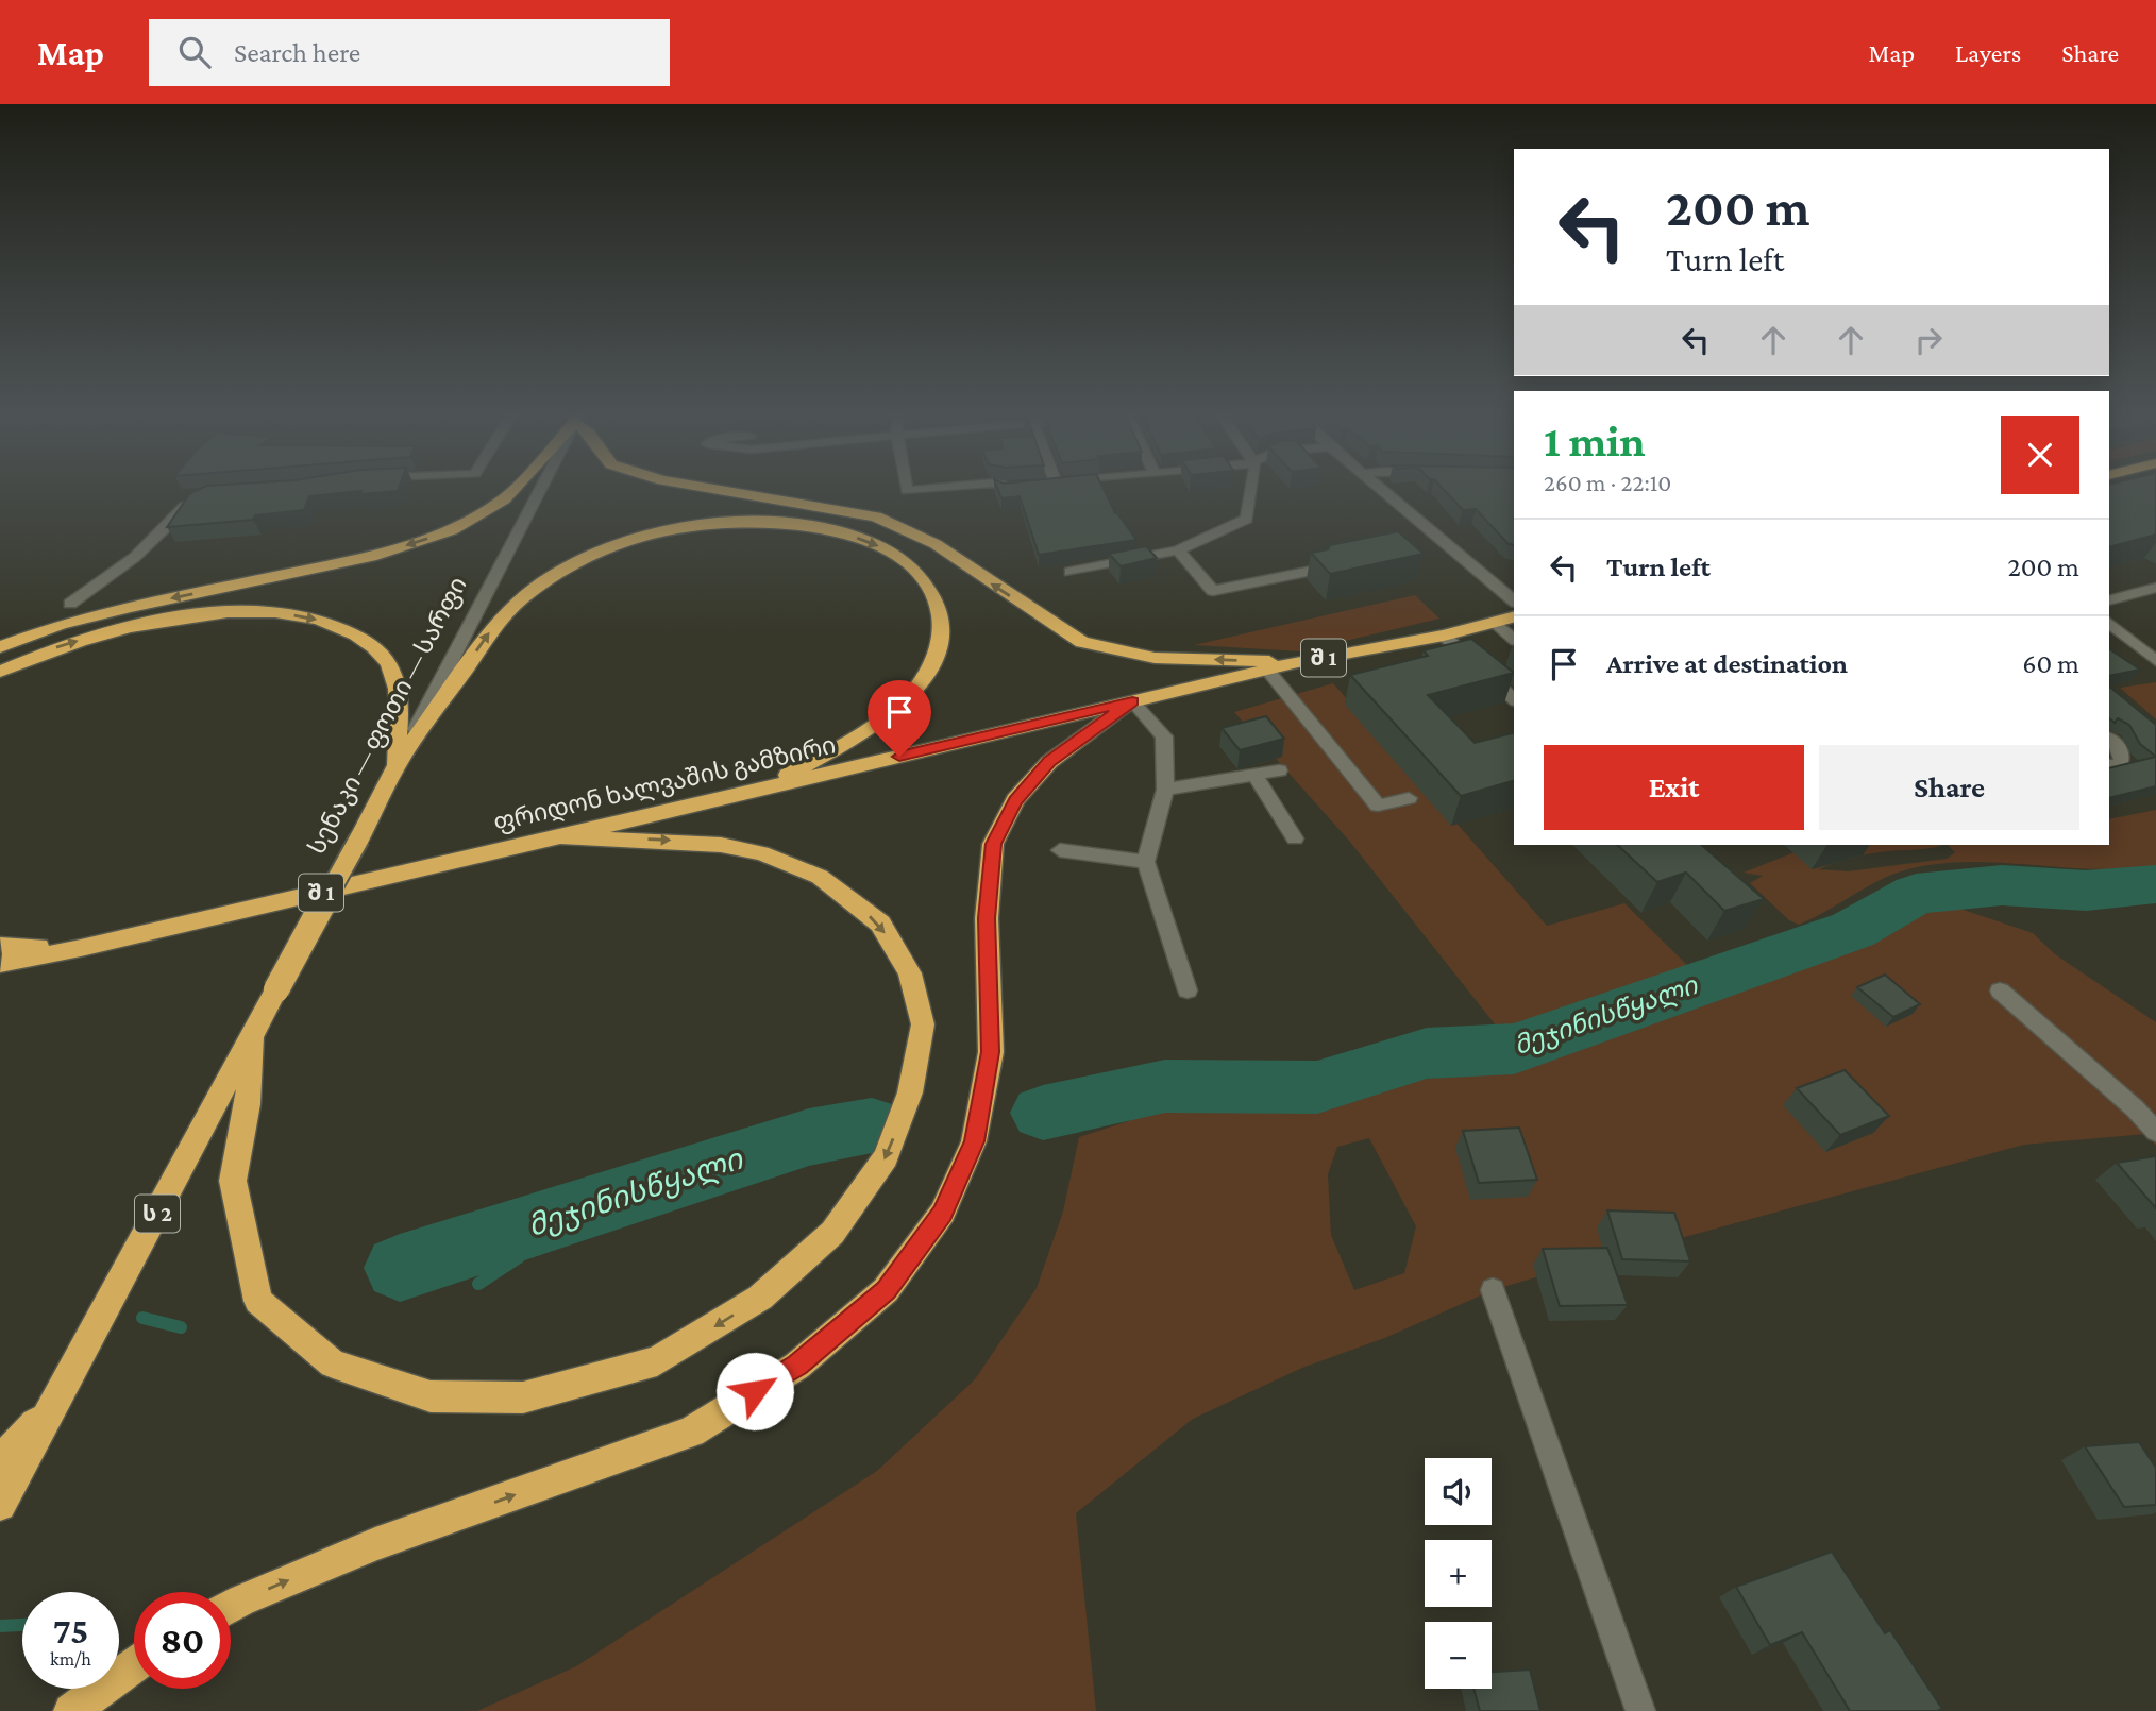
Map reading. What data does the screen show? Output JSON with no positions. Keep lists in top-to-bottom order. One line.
{"streets":{"highway":["შ 1","სენაკი — ფოთი — სარფი","ფრიდონ ხალვაშის გამზირი","ს 2"]},"water":["მეჯინისწყალი"],"page":{"header":"Map","search":"Search here","nav":["Map","Layers","Share"],"turn":["200 m","Turn left"],"heading":["1 min","260 m · 22:10"],"list":[{"name":"Turn left","value":"200 m"},{"name":"Arrive at destination","value":"60 m"}],"buttons":["Exit","Share"],"map_buttons":["+","−"],"speed":"75 km/h","limit":"80"}}
